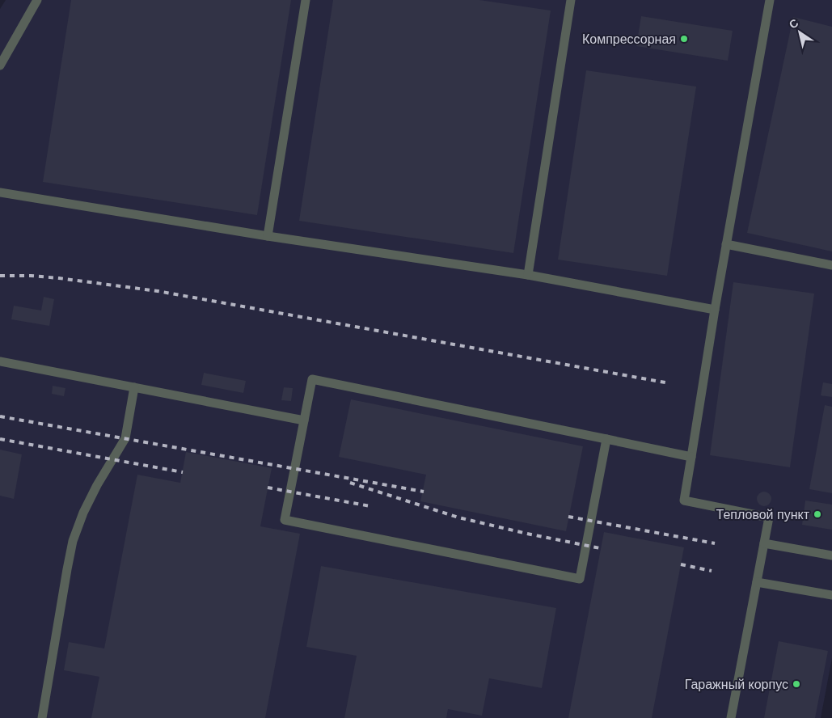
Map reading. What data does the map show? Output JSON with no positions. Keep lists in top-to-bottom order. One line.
{"places":["Компрессорная","Тепловой пункт","Гаражный корпус"],"north":"top left"}
